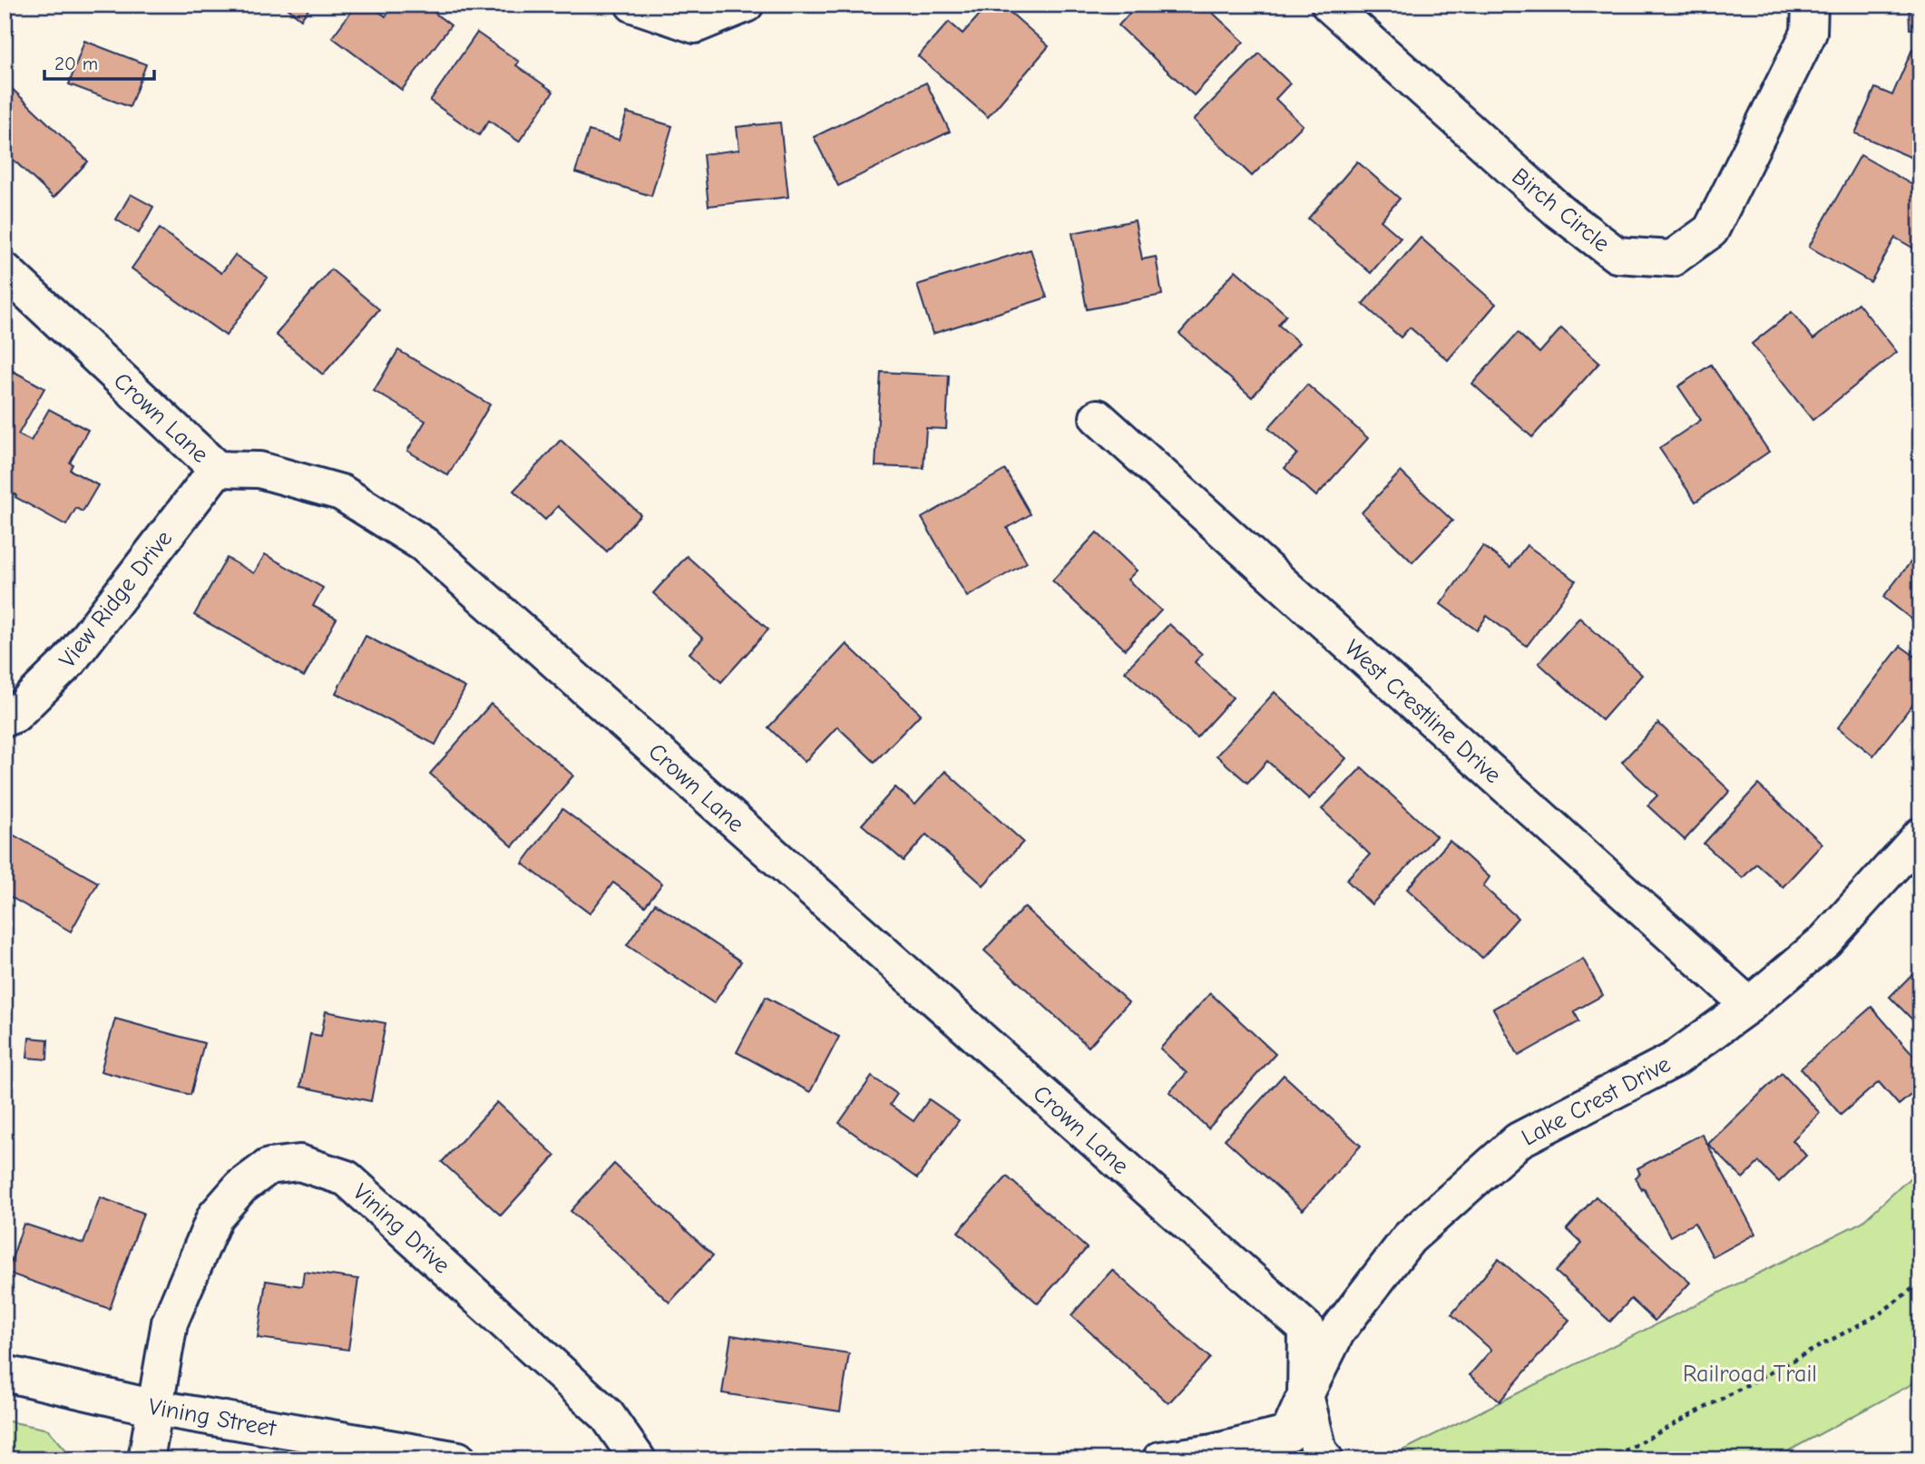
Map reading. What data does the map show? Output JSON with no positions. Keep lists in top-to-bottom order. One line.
{"streets":{"street":["Birch Circle","Crown Lane","View Ridge Drive","West Crestline Drive","Lake Crest Drive","Vining Drive","Vining Street"]},"crossings":[["Crown Lane","View Ridge Drive"],["Crown Lane","Lake Crest Drive"],["West Crestline Drive","Lake Crest Drive"],["Vining Drive","Vining Street"]],"parks":["Railroad Trail"],"scale_bar":"20 m"}
